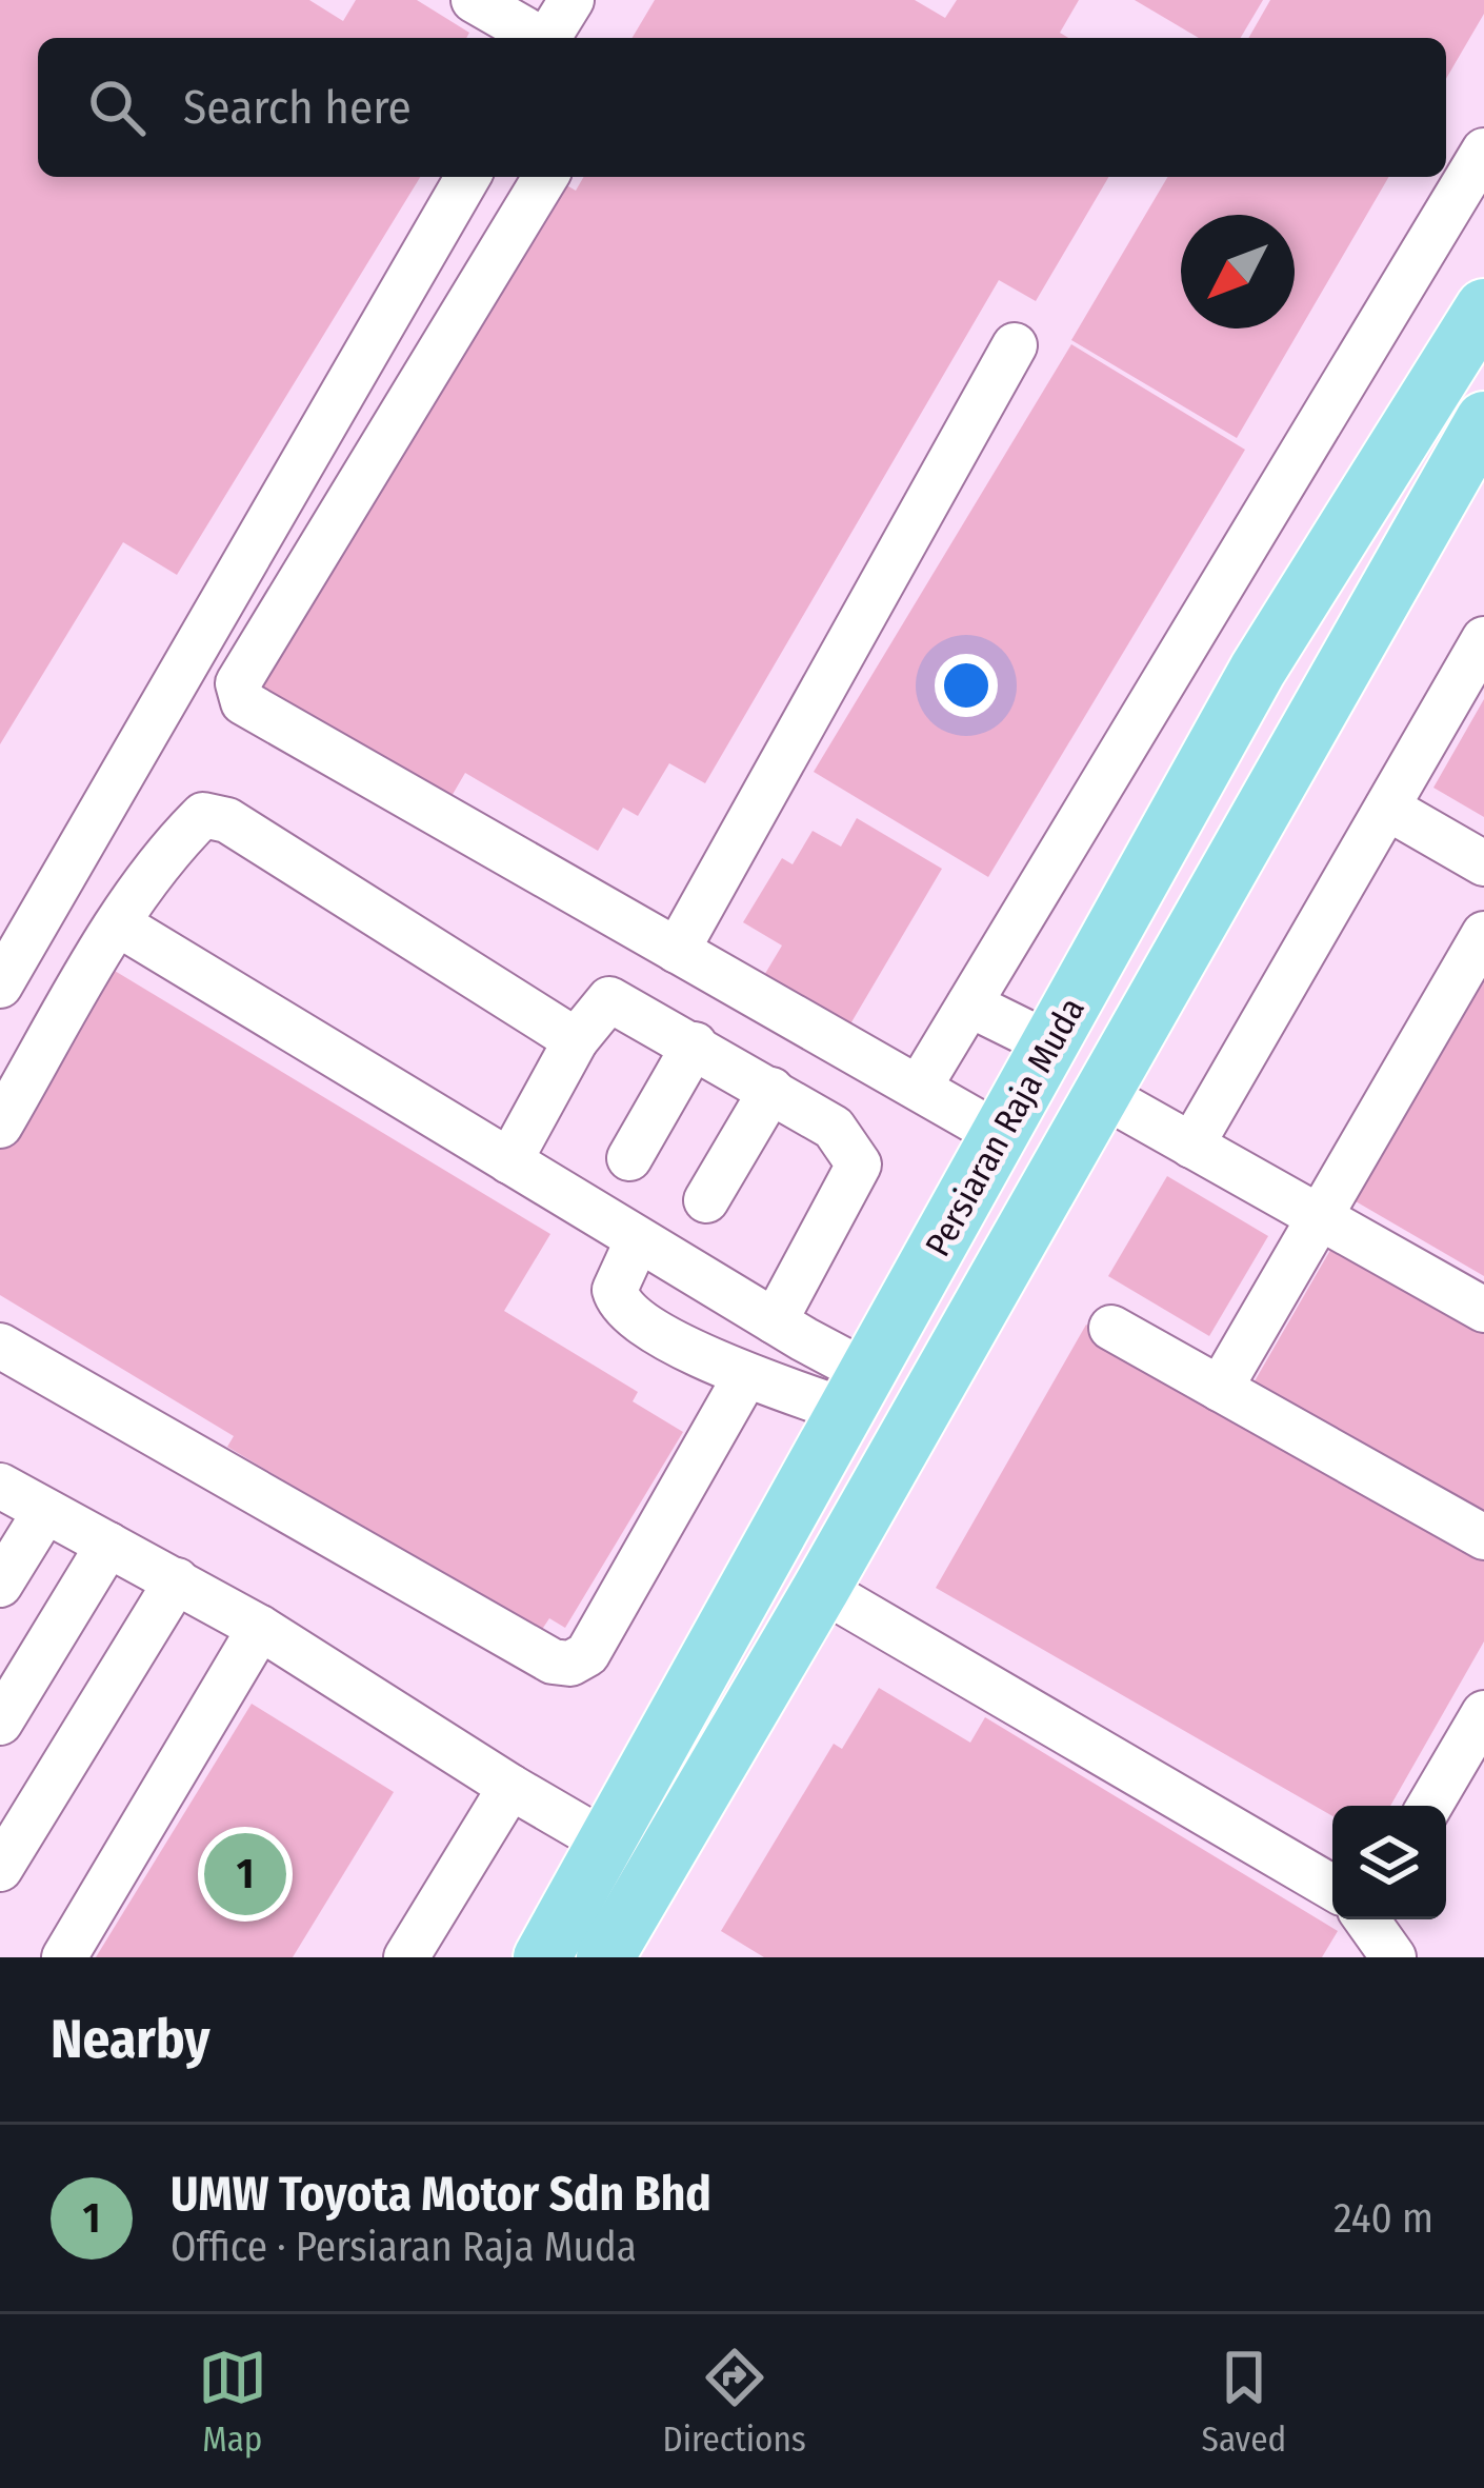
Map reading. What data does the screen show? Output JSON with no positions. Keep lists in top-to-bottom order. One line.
{"streets":{"main road":["Persiaran Raja Muda"]},"north":"bottom left","page":{"search":"Search here","pins":"1","heading":"Nearby","list":[{"mark":"1","name":"UMW Toyota Motor Sdn Bhd","note":"Office · Persiaran Raja Muda","value":"240 m"}],"nav":["Map","Directions","Saved"]}}
